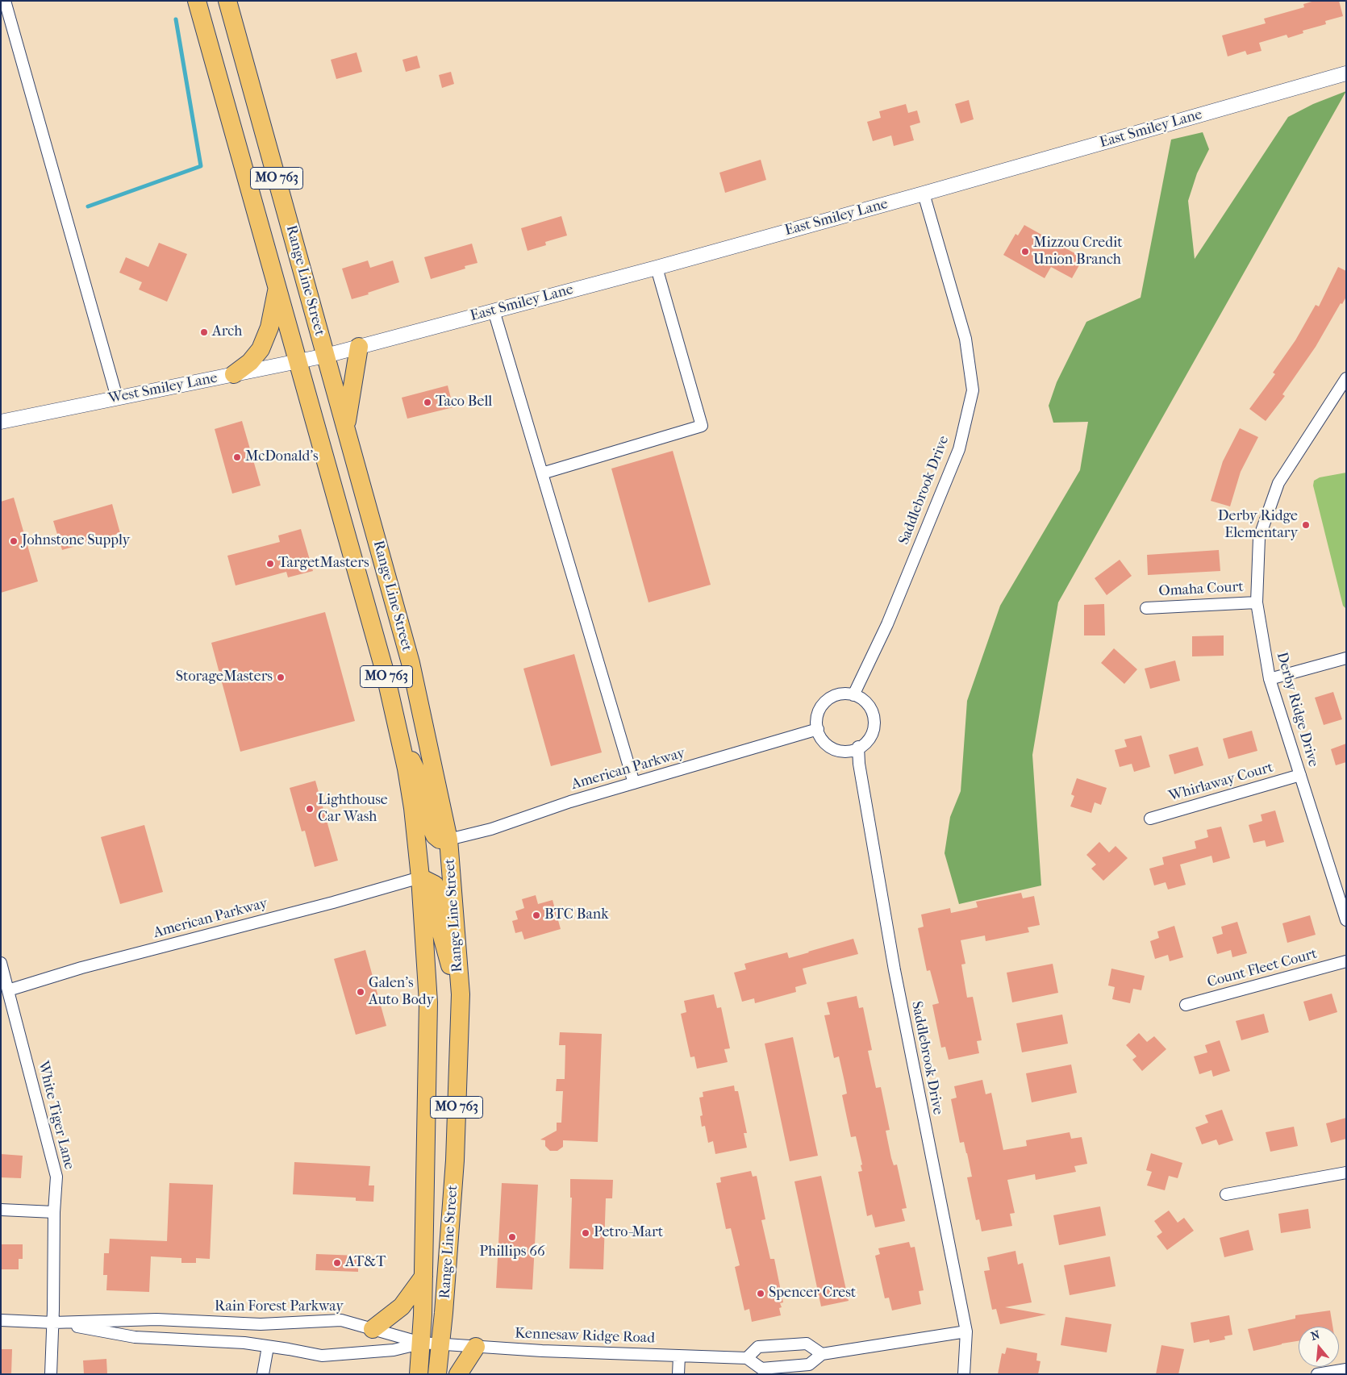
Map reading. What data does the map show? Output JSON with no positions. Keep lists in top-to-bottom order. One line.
{"streets":{"main road":["MO 763","Range Line Street"],"street":["East Smiley Lane","West Smiley Lane","Saddlebrook Drive","Omaha Court","Derby Ridge Drive","American Parkway","Whirlaway Court","Count Fleet Court","White Tiger Lane","Rain Forest Parkway","Kennesaw Ridge Road"]},"crossings":[["East Smiley Lane","Range Line Street"],["East Smiley Lane","West Smiley Lane"],["East Smiley Lane","Saddlebrook Drive"],["Range Line Street","West Smiley Lane"],["Range Line Street","American Parkway"],["Range Line Street","Rain Forest Parkway"],["Range Line Street","Kennesaw Ridge Road"],["Saddlebrook Drive","American Parkway"],["Saddlebrook Drive","Kennesaw Ridge Road"],["Omaha Court","Derby Ridge Drive"],["Derby Ridge Drive","Whirlaway Court"],["American Parkway","White Tiger Lane"],["White Tiger Lane","Rain Forest Parkway"],["Rain Forest Parkway","Kennesaw Ridge Road"]],"places":["Mizzou Credit Union Branch","Arch","Taco Bell","McDonald's","Derby Ridge Elementary","Johnstone Supply","TargetMasters","StorageMasters","Lighthouse Car Wash","BTC Bank","Galen's Auto Body","Petro-Mart","Phillips 66","AT&T","Spencer Crest"],"north":"top"}
